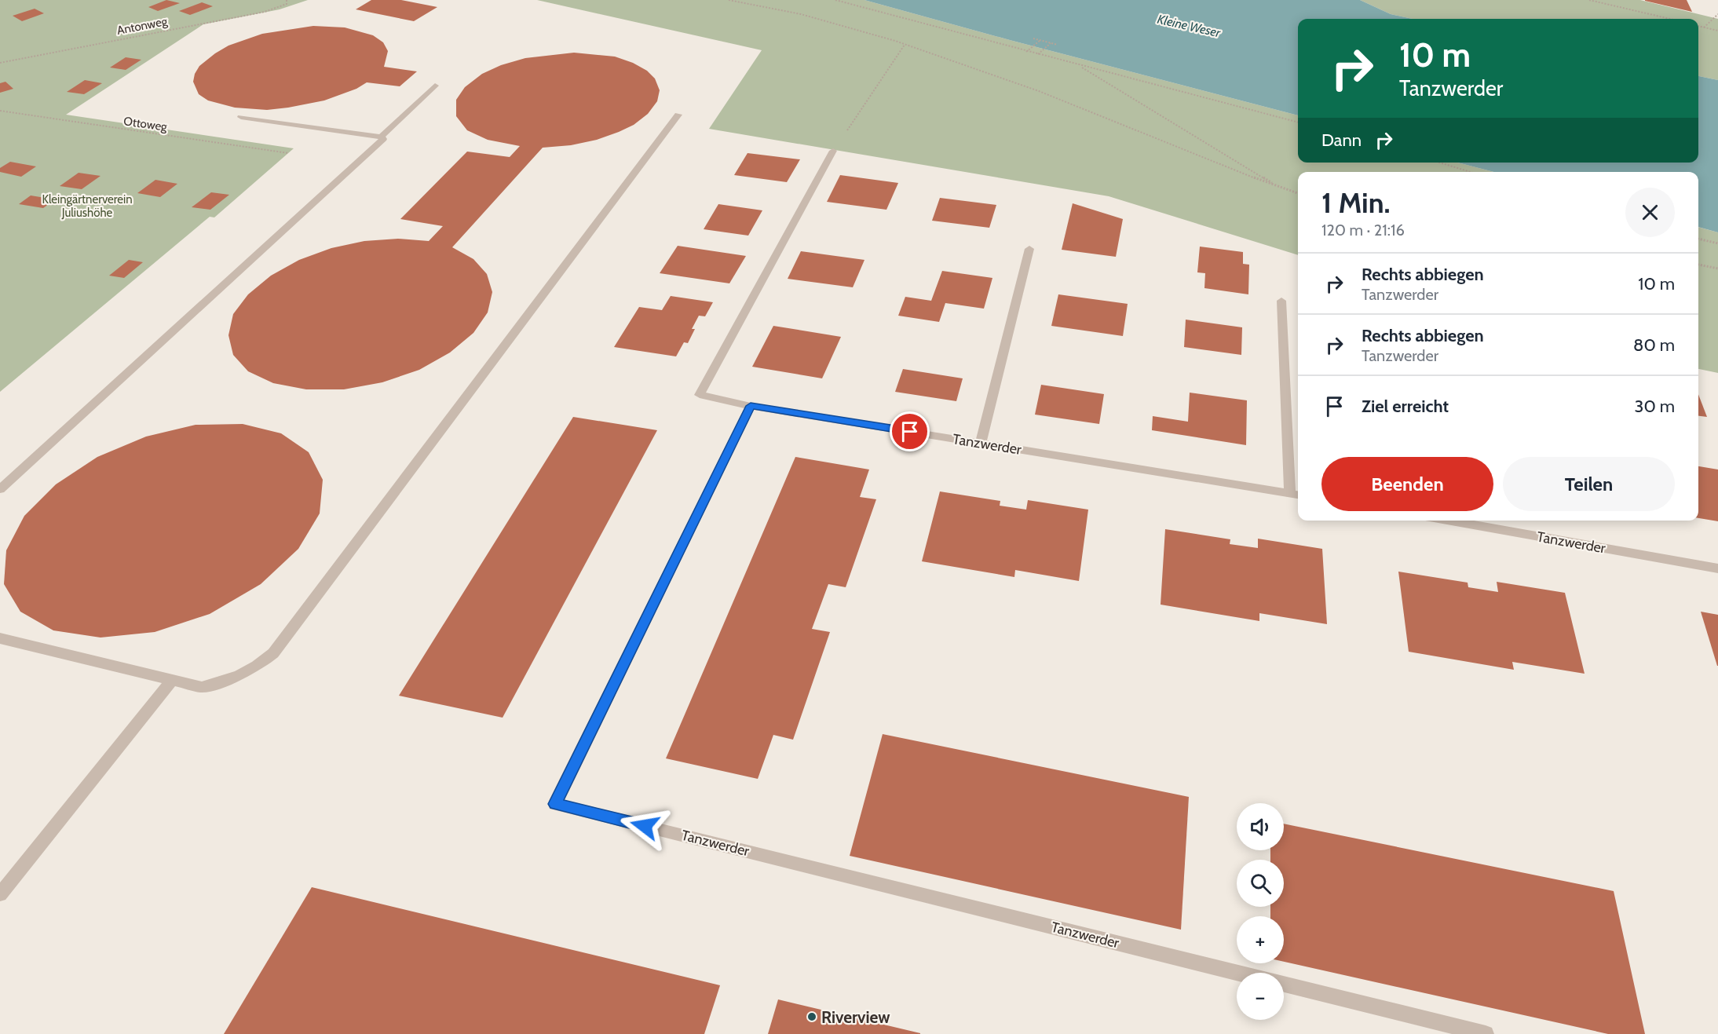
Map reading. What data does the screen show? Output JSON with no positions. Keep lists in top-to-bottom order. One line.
{"streets":{"street":["Tanzwerder"],"path":["Antonweg","Ottoweg"]},"water":["Kleine Weser"],"parks":["Kleingärtnerverein Juliushöhe"],"places":["Riverview"],"page":{"turn":["10 m","Tanzwerder"],"then":"Dann","heading":["1 Min.","120 m · 21:16"],"list":[{"name":"Rechts abbiegen","note":"Tanzwerder","value":"10 m"},{"name":"Rechts abbiegen","note":"Tanzwerder","value":"80 m"},{"name":"Ziel erreicht","value":"30 m"}],"buttons":["Beenden","Teilen"],"map_buttons":["+","−"]}}
